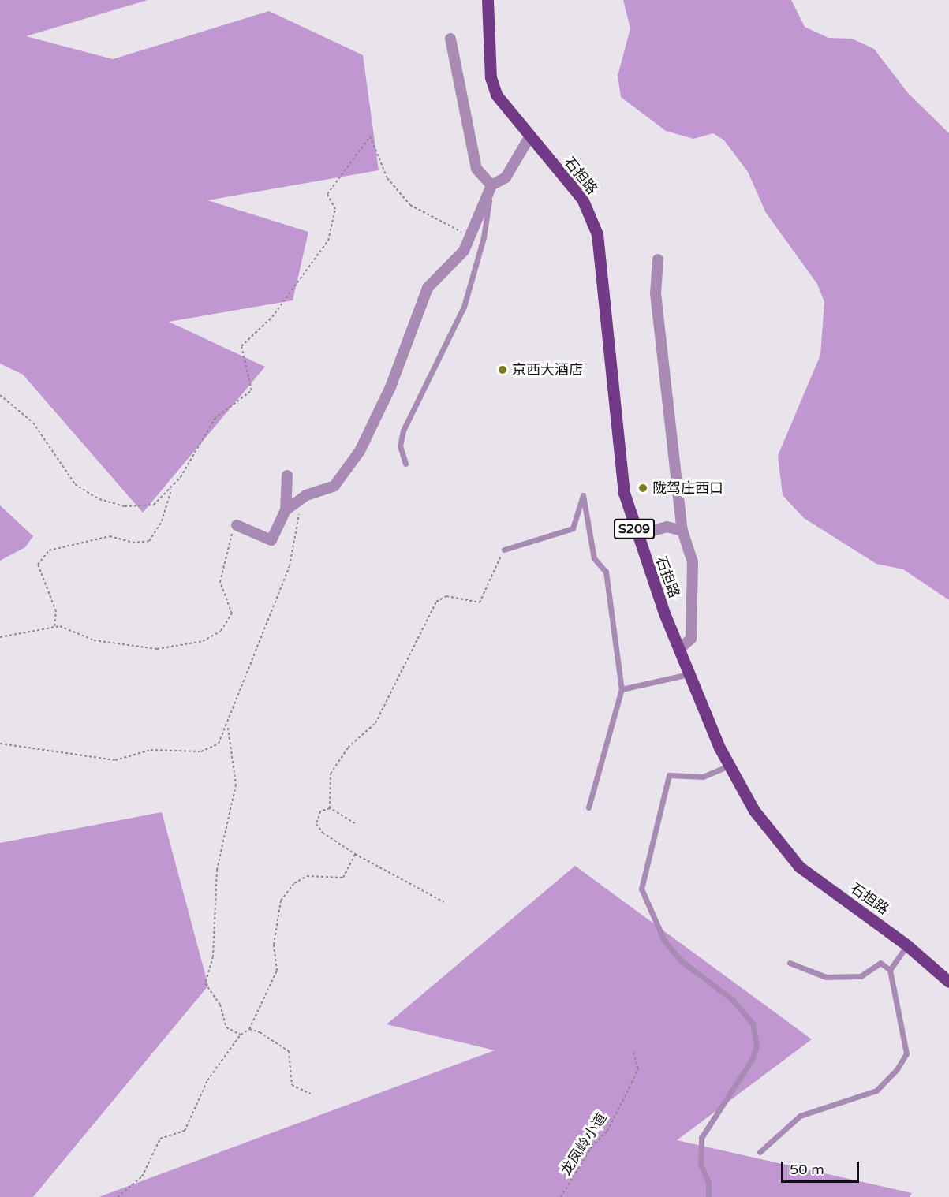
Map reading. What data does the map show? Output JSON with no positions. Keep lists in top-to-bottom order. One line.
{"streets":{"main road":["石担路","S209"],"path":["龙凤岭小道"]},"places":["京西大酒店","陇驾庄西口"],"scale_bar":"50 m"}
